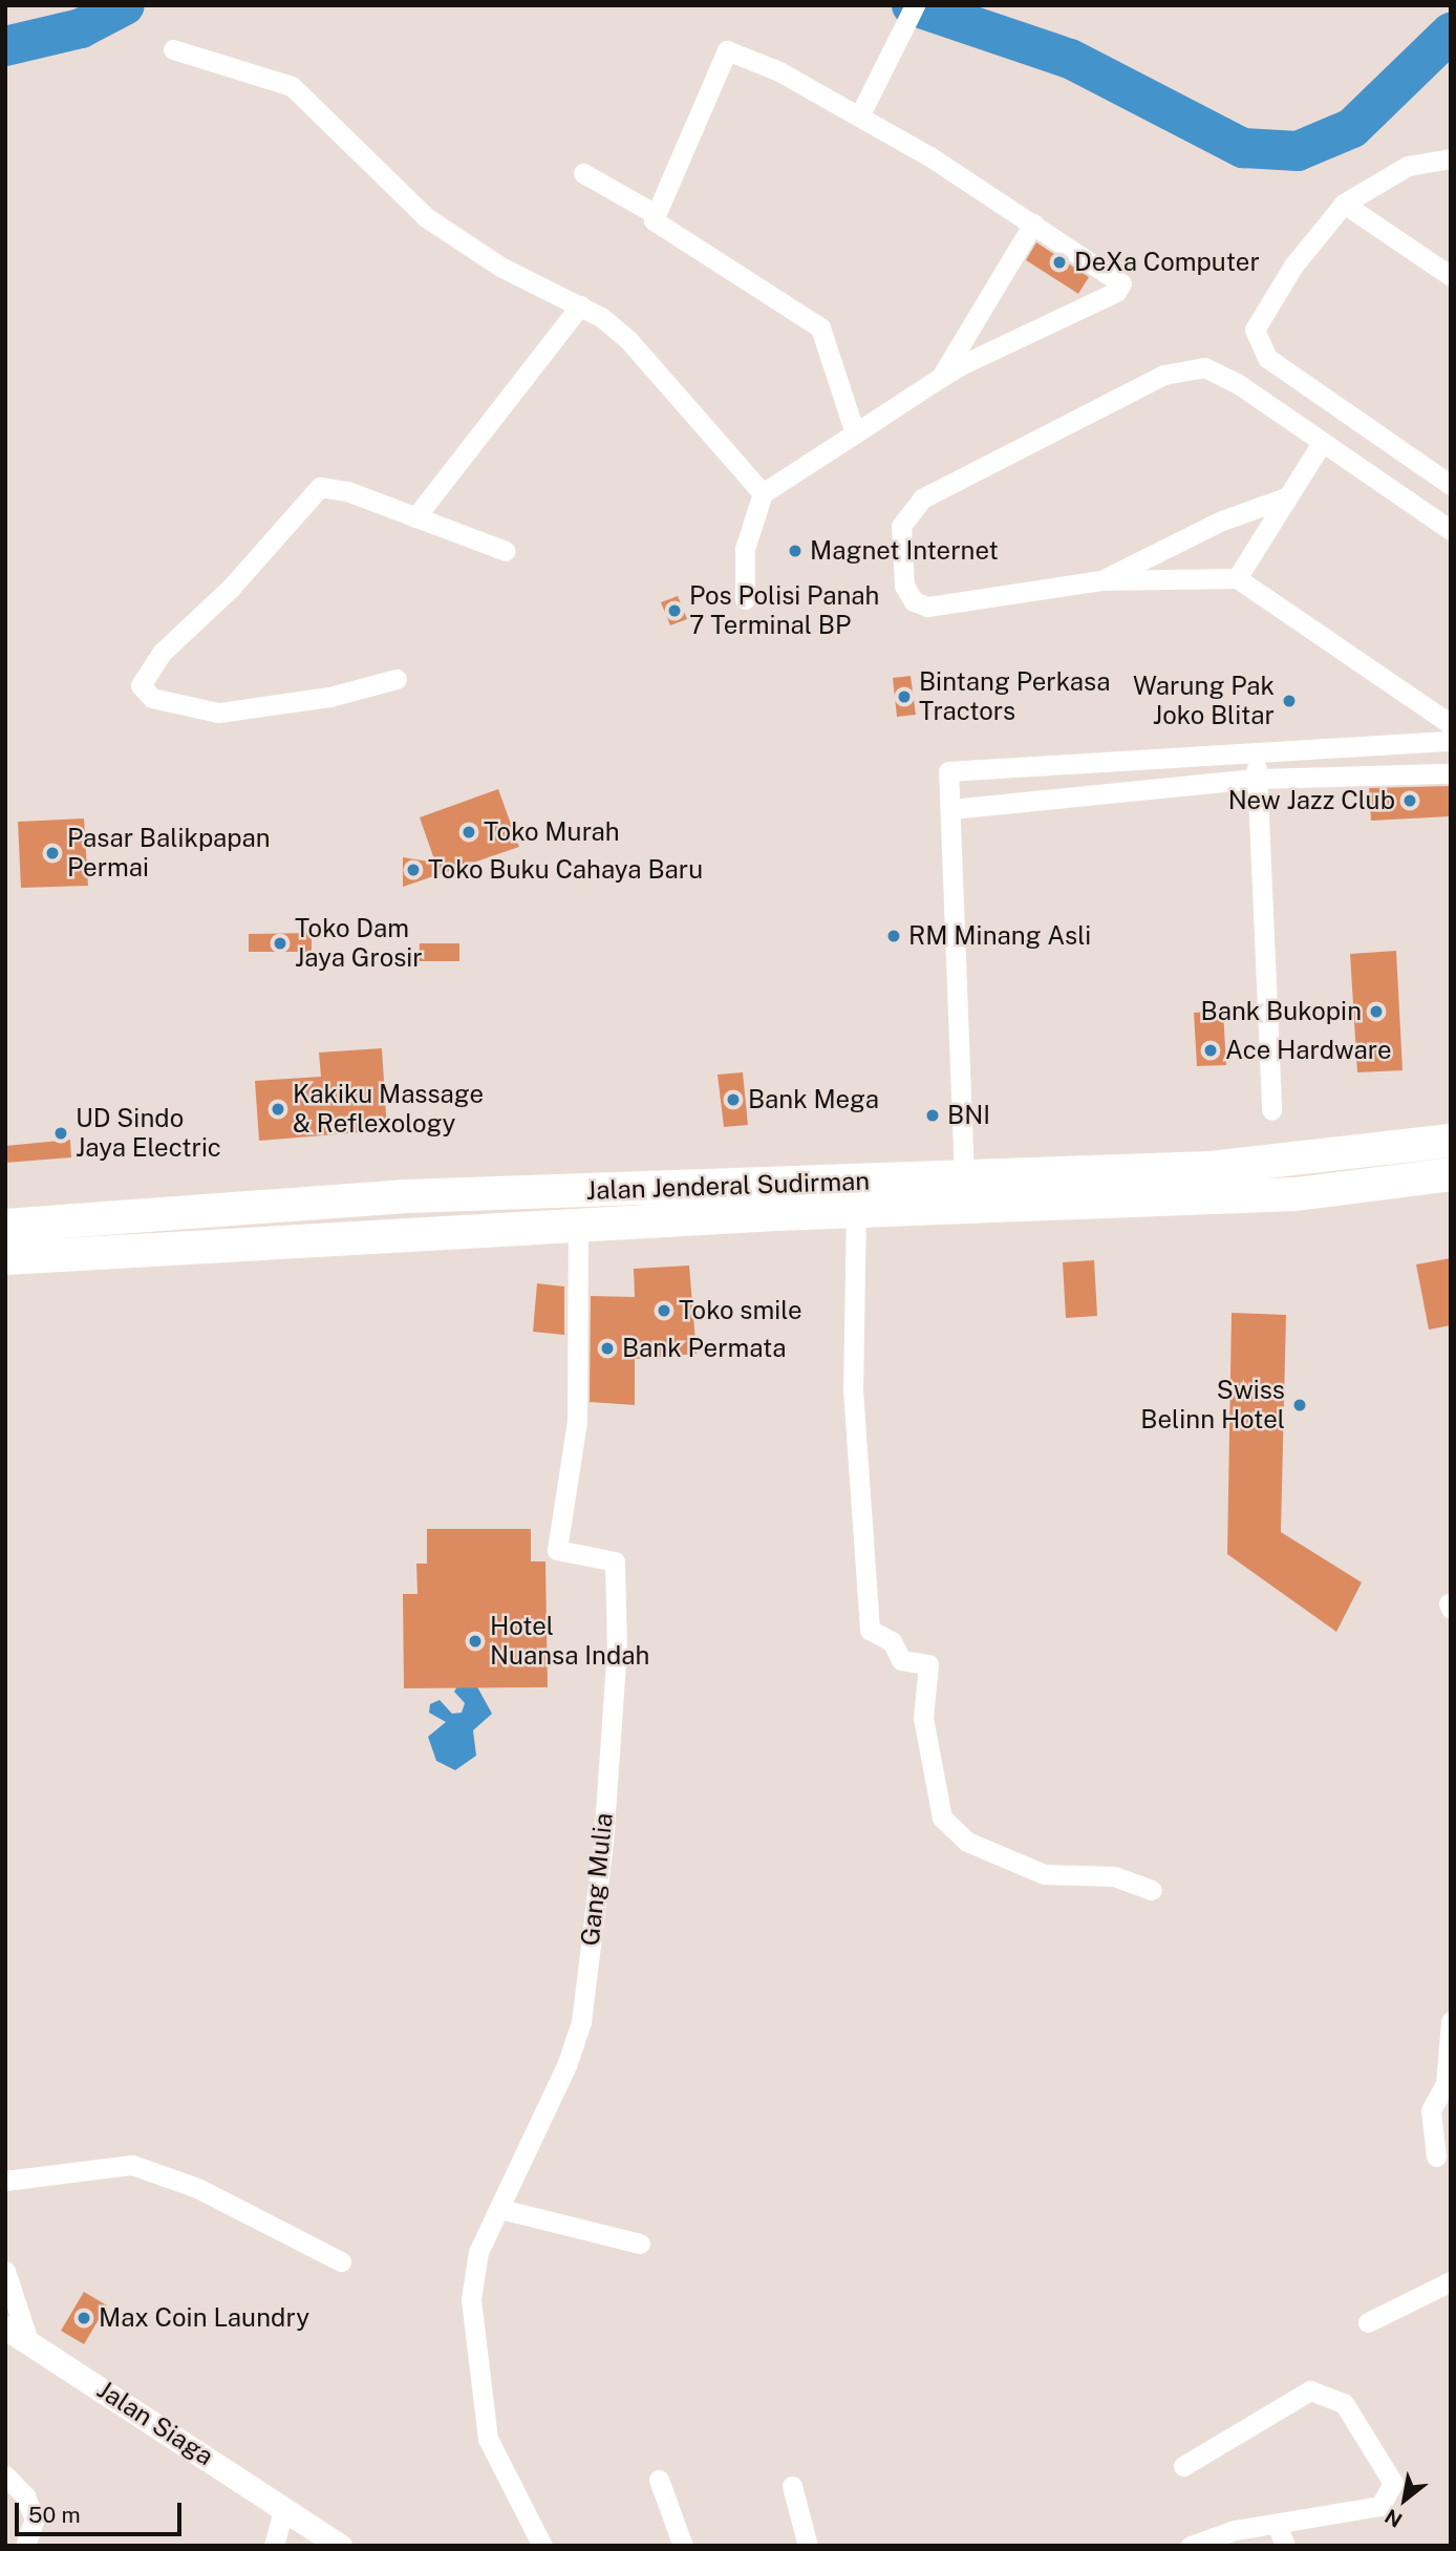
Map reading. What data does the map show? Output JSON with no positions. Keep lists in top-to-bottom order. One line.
{"streets":{"highway":["Jalan Jenderal Sudirman"],"street":["Gang Mulia","Jalan Siaga"]},"crossings":[["Jalan Jenderal Sudirman","Gang Mulia"]],"places":["DeXa Computer","Magnet Internet","Pos Polisi Panah 7 Terminal BP","Bintang Perkasa Tractors","Warung Pak Joko Blitar","New Jazz Club","Toko Murah","Pasar Balikpapan Permai","Toko Buku Cahaya Baru","RM Minang Asli","Toko Dam Jaya Grosir","Bank Bukopin","Ace Hardware","Bank Mega","Kakiku Massage & Reflexology","BNI","UD Sindo Jaya Electric","Toko smile","Bank Permata","Swiss Belinn Hotel","Hotel Nuansa Indah","Max Coin Laundry"],"scale_bar":"50 m","north":"bottom left"}
